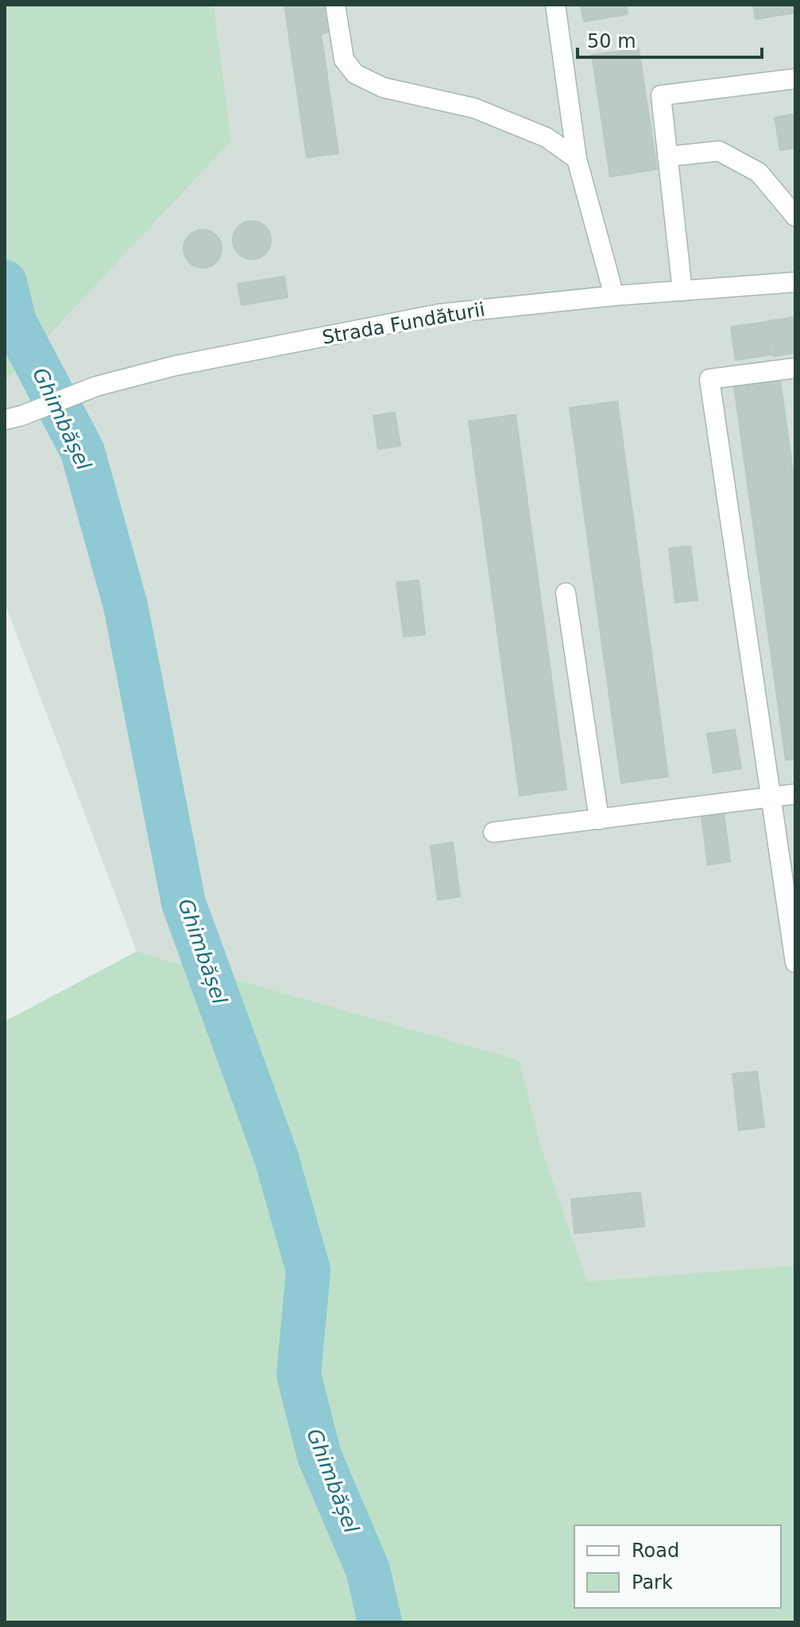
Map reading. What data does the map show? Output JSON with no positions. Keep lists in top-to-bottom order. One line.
{"streets":{"street":["Strada Fundăturii"]},"water":["Ghimbășel"],"legend":["Road","Park"],"scale_bar":"50 m"}
